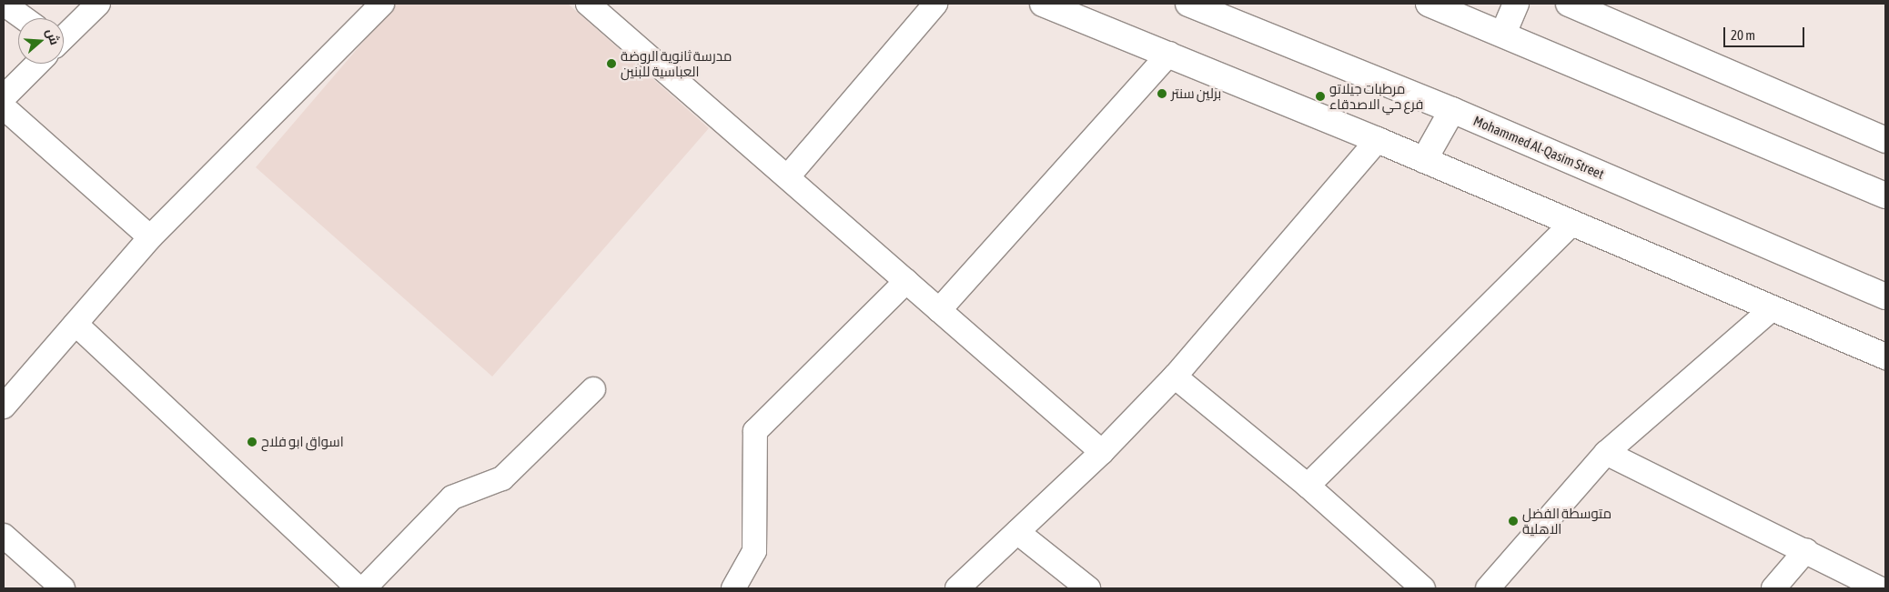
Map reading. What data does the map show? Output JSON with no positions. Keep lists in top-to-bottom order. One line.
{"streets":{"main road":["Mohammed Al-Qasim Street"]},"places":["مدرسة ثانوية الروضة العباسية للبنين","برلين سنتر","مرطبات جيلاتو فرع حي الاصدقاء","اسواق ابو فلاح","متوسطة الفضل الاهلية"],"scale_bar":"20 m","north":"right"}
